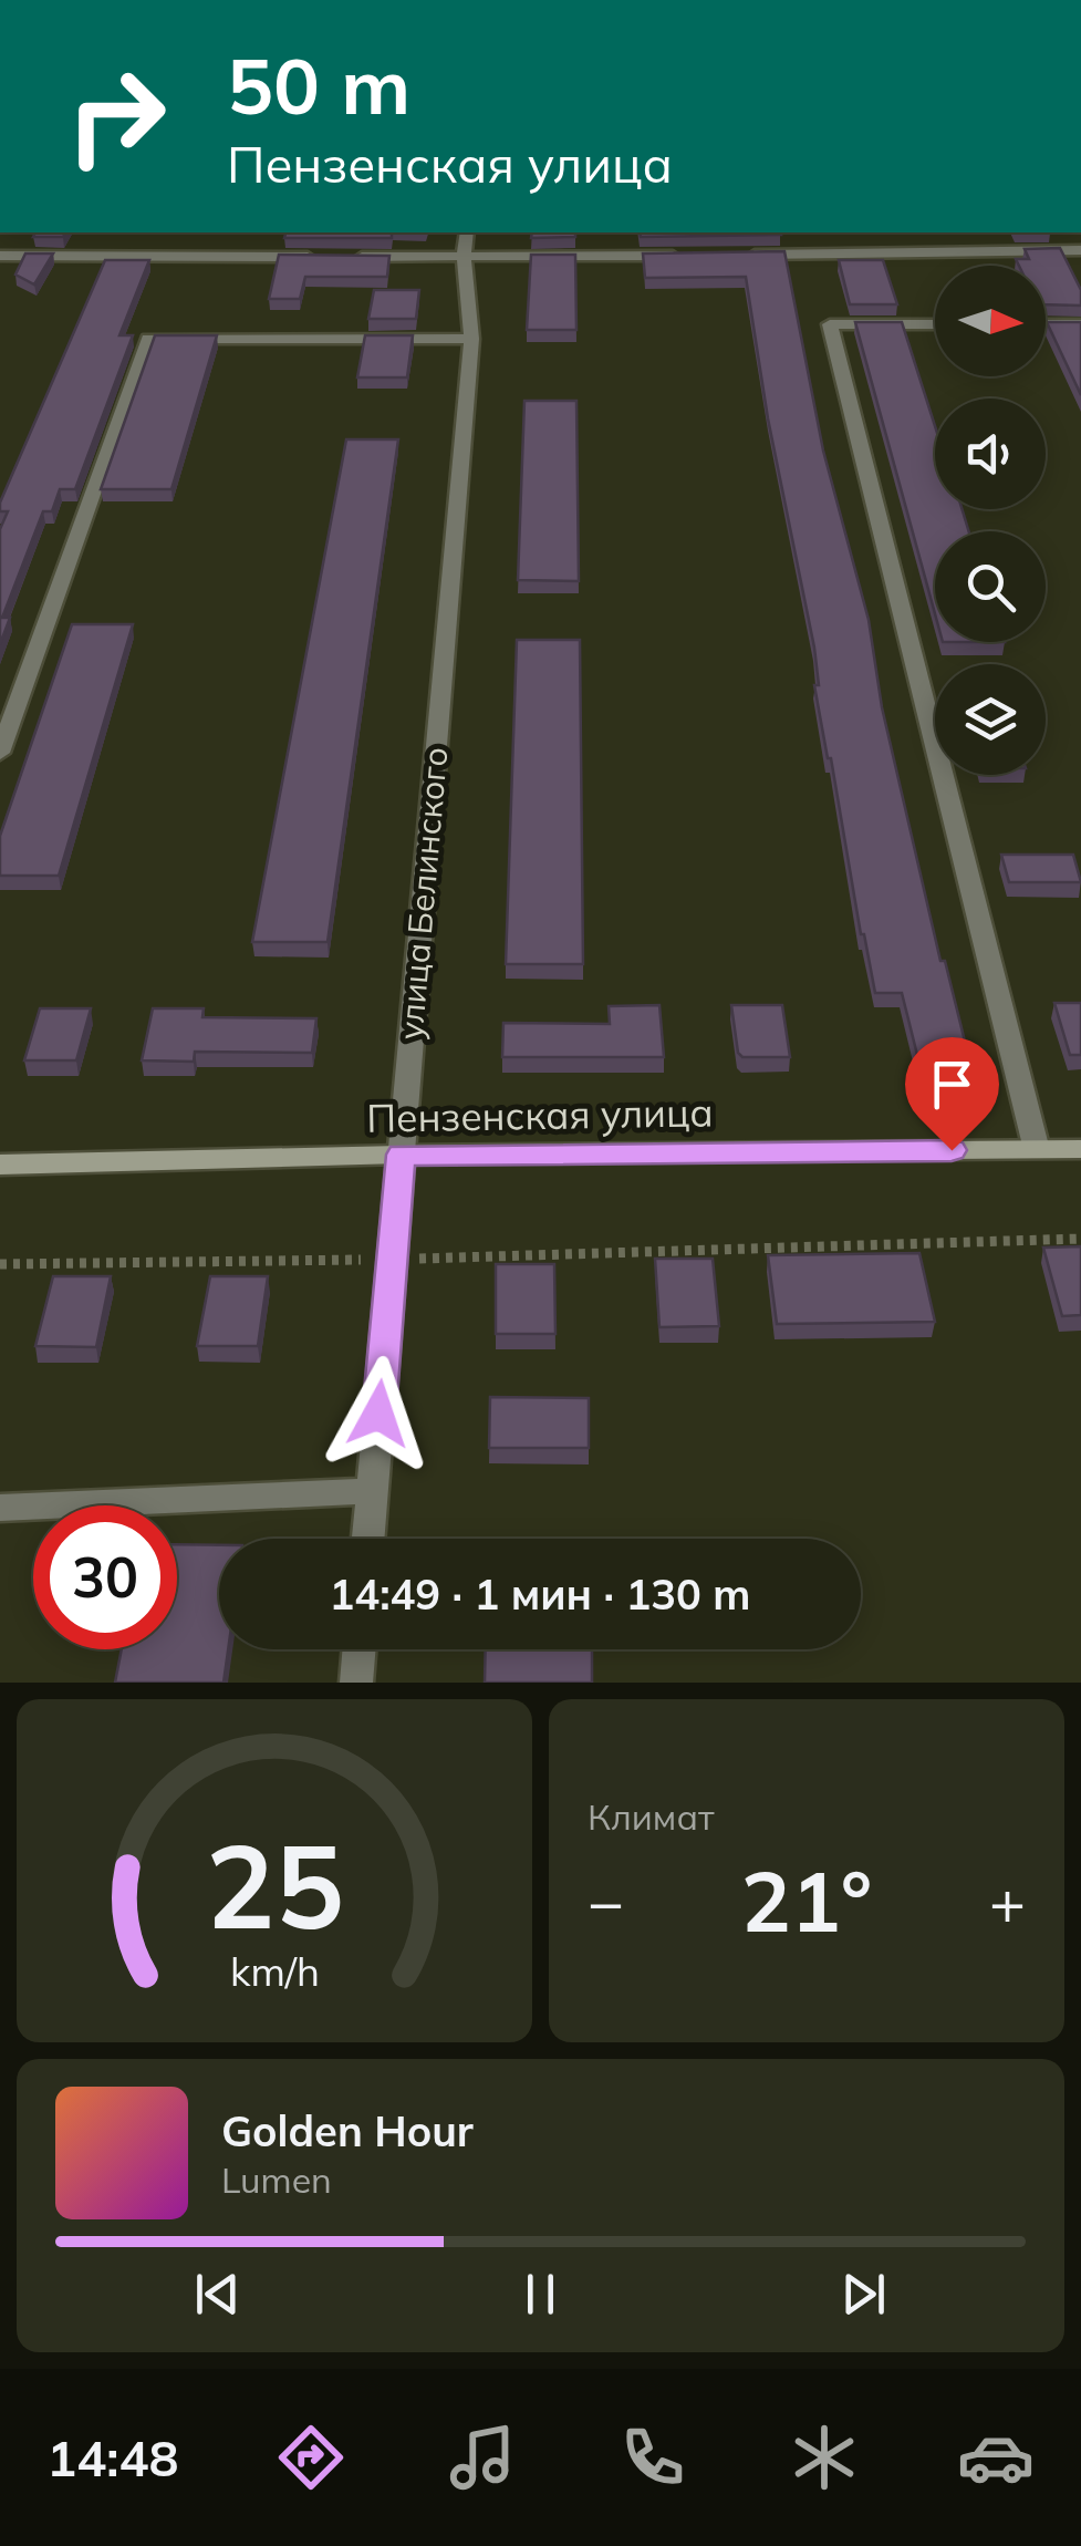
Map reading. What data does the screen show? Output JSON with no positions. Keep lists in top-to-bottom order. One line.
{"streets":{"street":["улица Белинского","Пензенская улица"]},"crossings":[["улица Белинского","Пензенская улица"]],"north":"right","page":{"turn":["50 m","Пензенская улица"],"limit":"30","trip":"14:49 · 1 мин · 130 m","tile":"Климат","heat":["−","21°","+"],"song":["Golden Hour","Lumen"],"tabs":"14:48","gauge":["25","km/h"]}}
